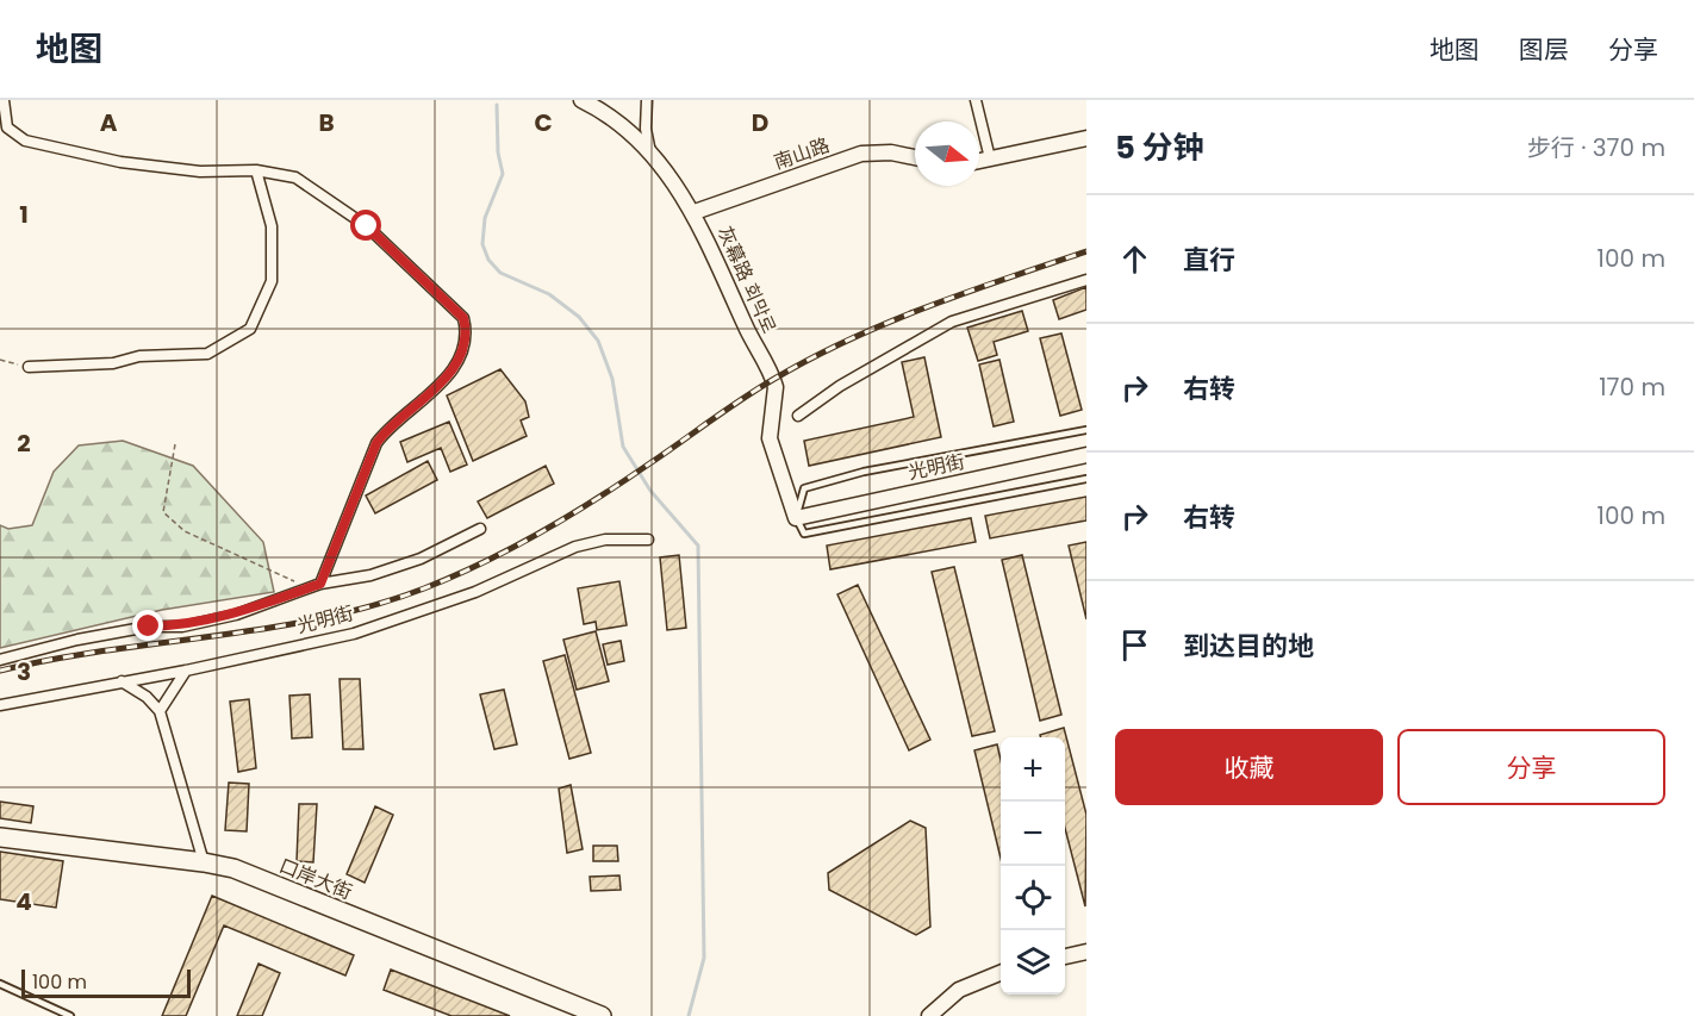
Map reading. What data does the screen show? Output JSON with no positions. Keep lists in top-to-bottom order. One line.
{"streets":{"highway":["口岸大街"],"main road":["南山路","灰幕路 회막로","光明街"]},"crossings":[["南山路","灰幕路 회막로"],["灰幕路 회막로","光明街"]],"scale_bar":"100 m","north":"right","page":{"header":"地图","nav":["地图","图层","分享"],"heading":["5 分钟","步行 · 370 m"],"list":[["直行","100 m"],["右转","170 m"],["右转","100 m"],"到达目的地"],"buttons":["收藏","分享"],"map_buttons":["+","−"],"scale":"100 m"},"grid":{"columns":["A","B","C","D"],"rows":["1","2","3","4"]}}
